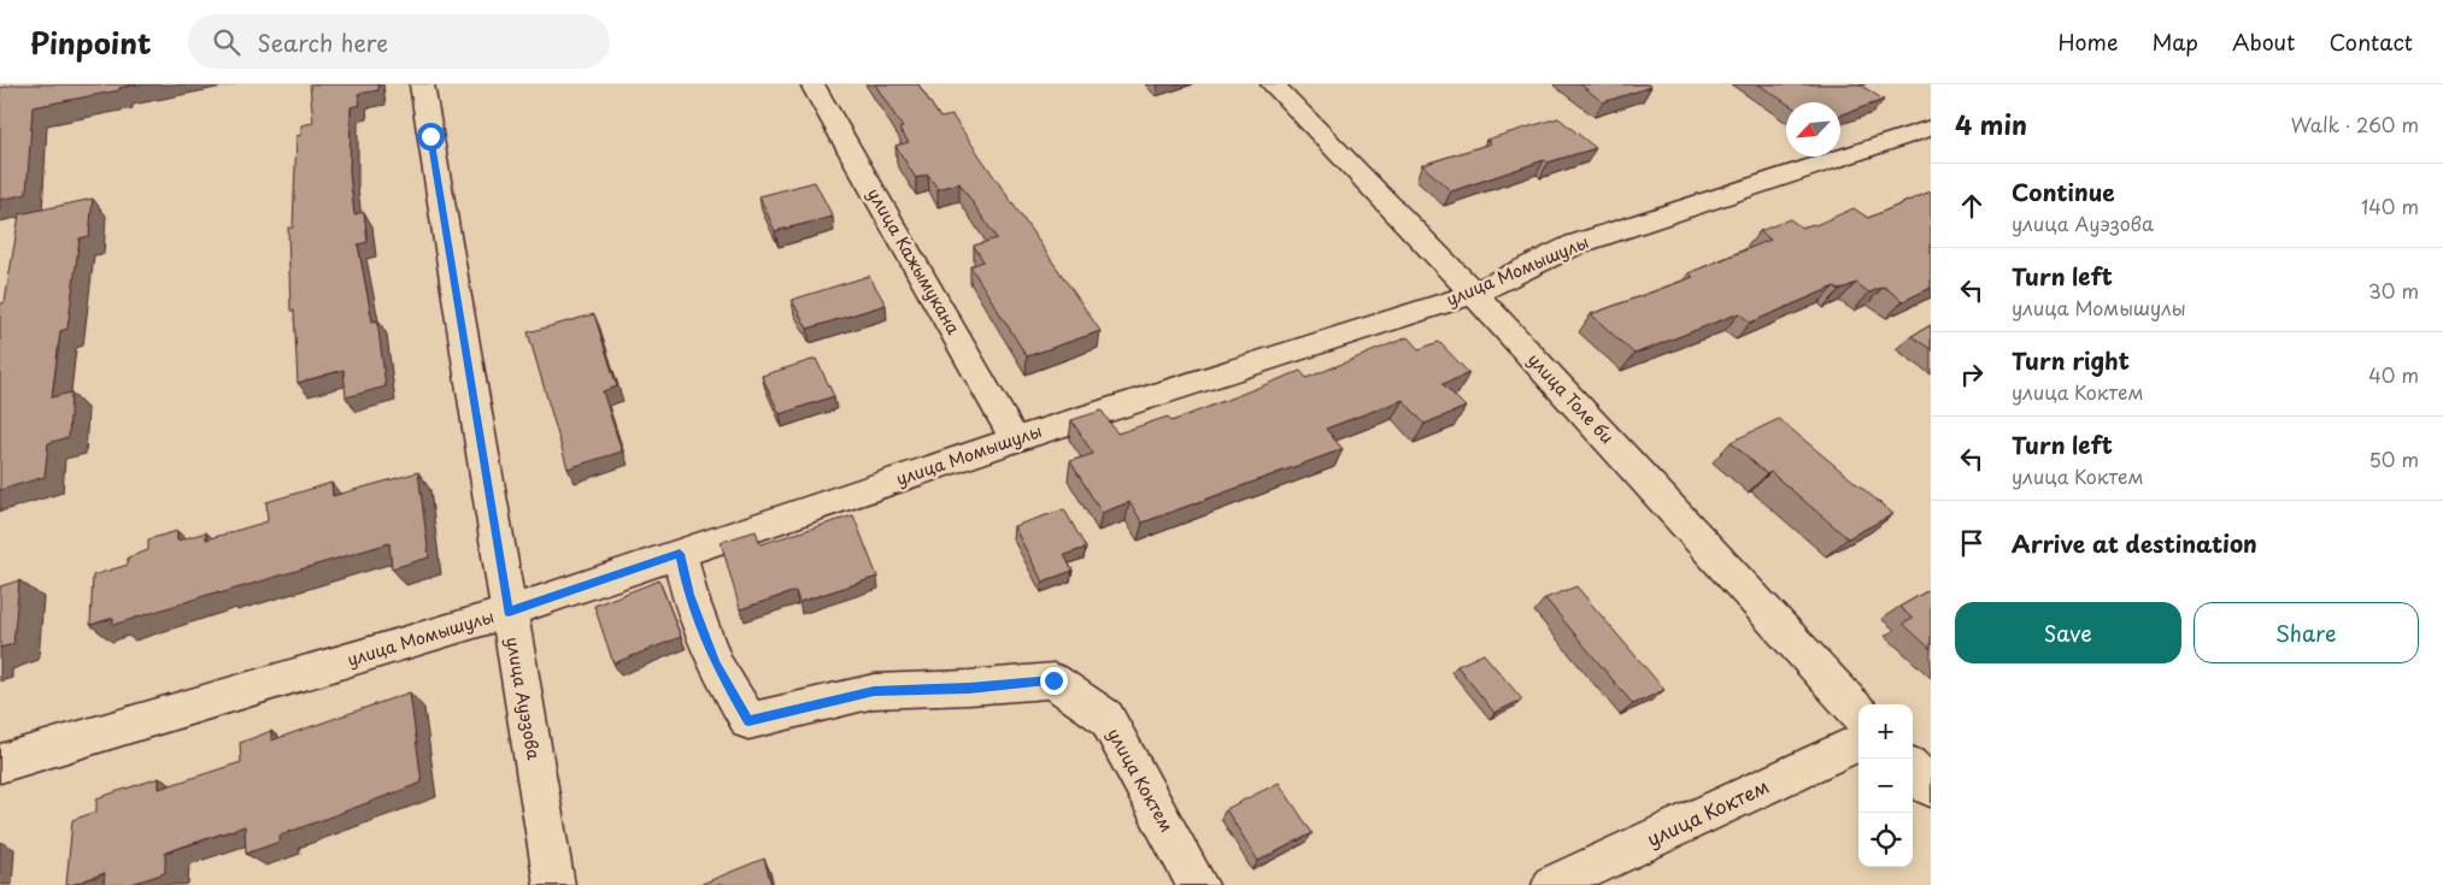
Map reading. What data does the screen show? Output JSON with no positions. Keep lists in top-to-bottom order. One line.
{"streets":{"street":["улица Кажымукана","улица Момышулы","улица Толе би","улица Ауэзова","улица Коктем"]},"crossings":[["улица Кажымукана","улица Момышулы"],["улица Момышулы","улица Толе би"],["улица Момышулы","улица Ауэзова"],["улица Момышулы","улица Коктем"]],"north":"bottom left","page":{"header":"Pinpoint","search":"Search here","nav":["Home","Map","About","Contact"],"heading":["4 min","Walk · 260 m"],"list":[["Continue","улица Ауэзова","140 m"],["Turn left","улица Момышулы","30 m"],["Turn right","улица Коктем","40 m"],["Turn left","улица Коктем","50 m"],"Arrive at destination"],"buttons":["Save","Share"],"map_buttons":["+","−"]}}
